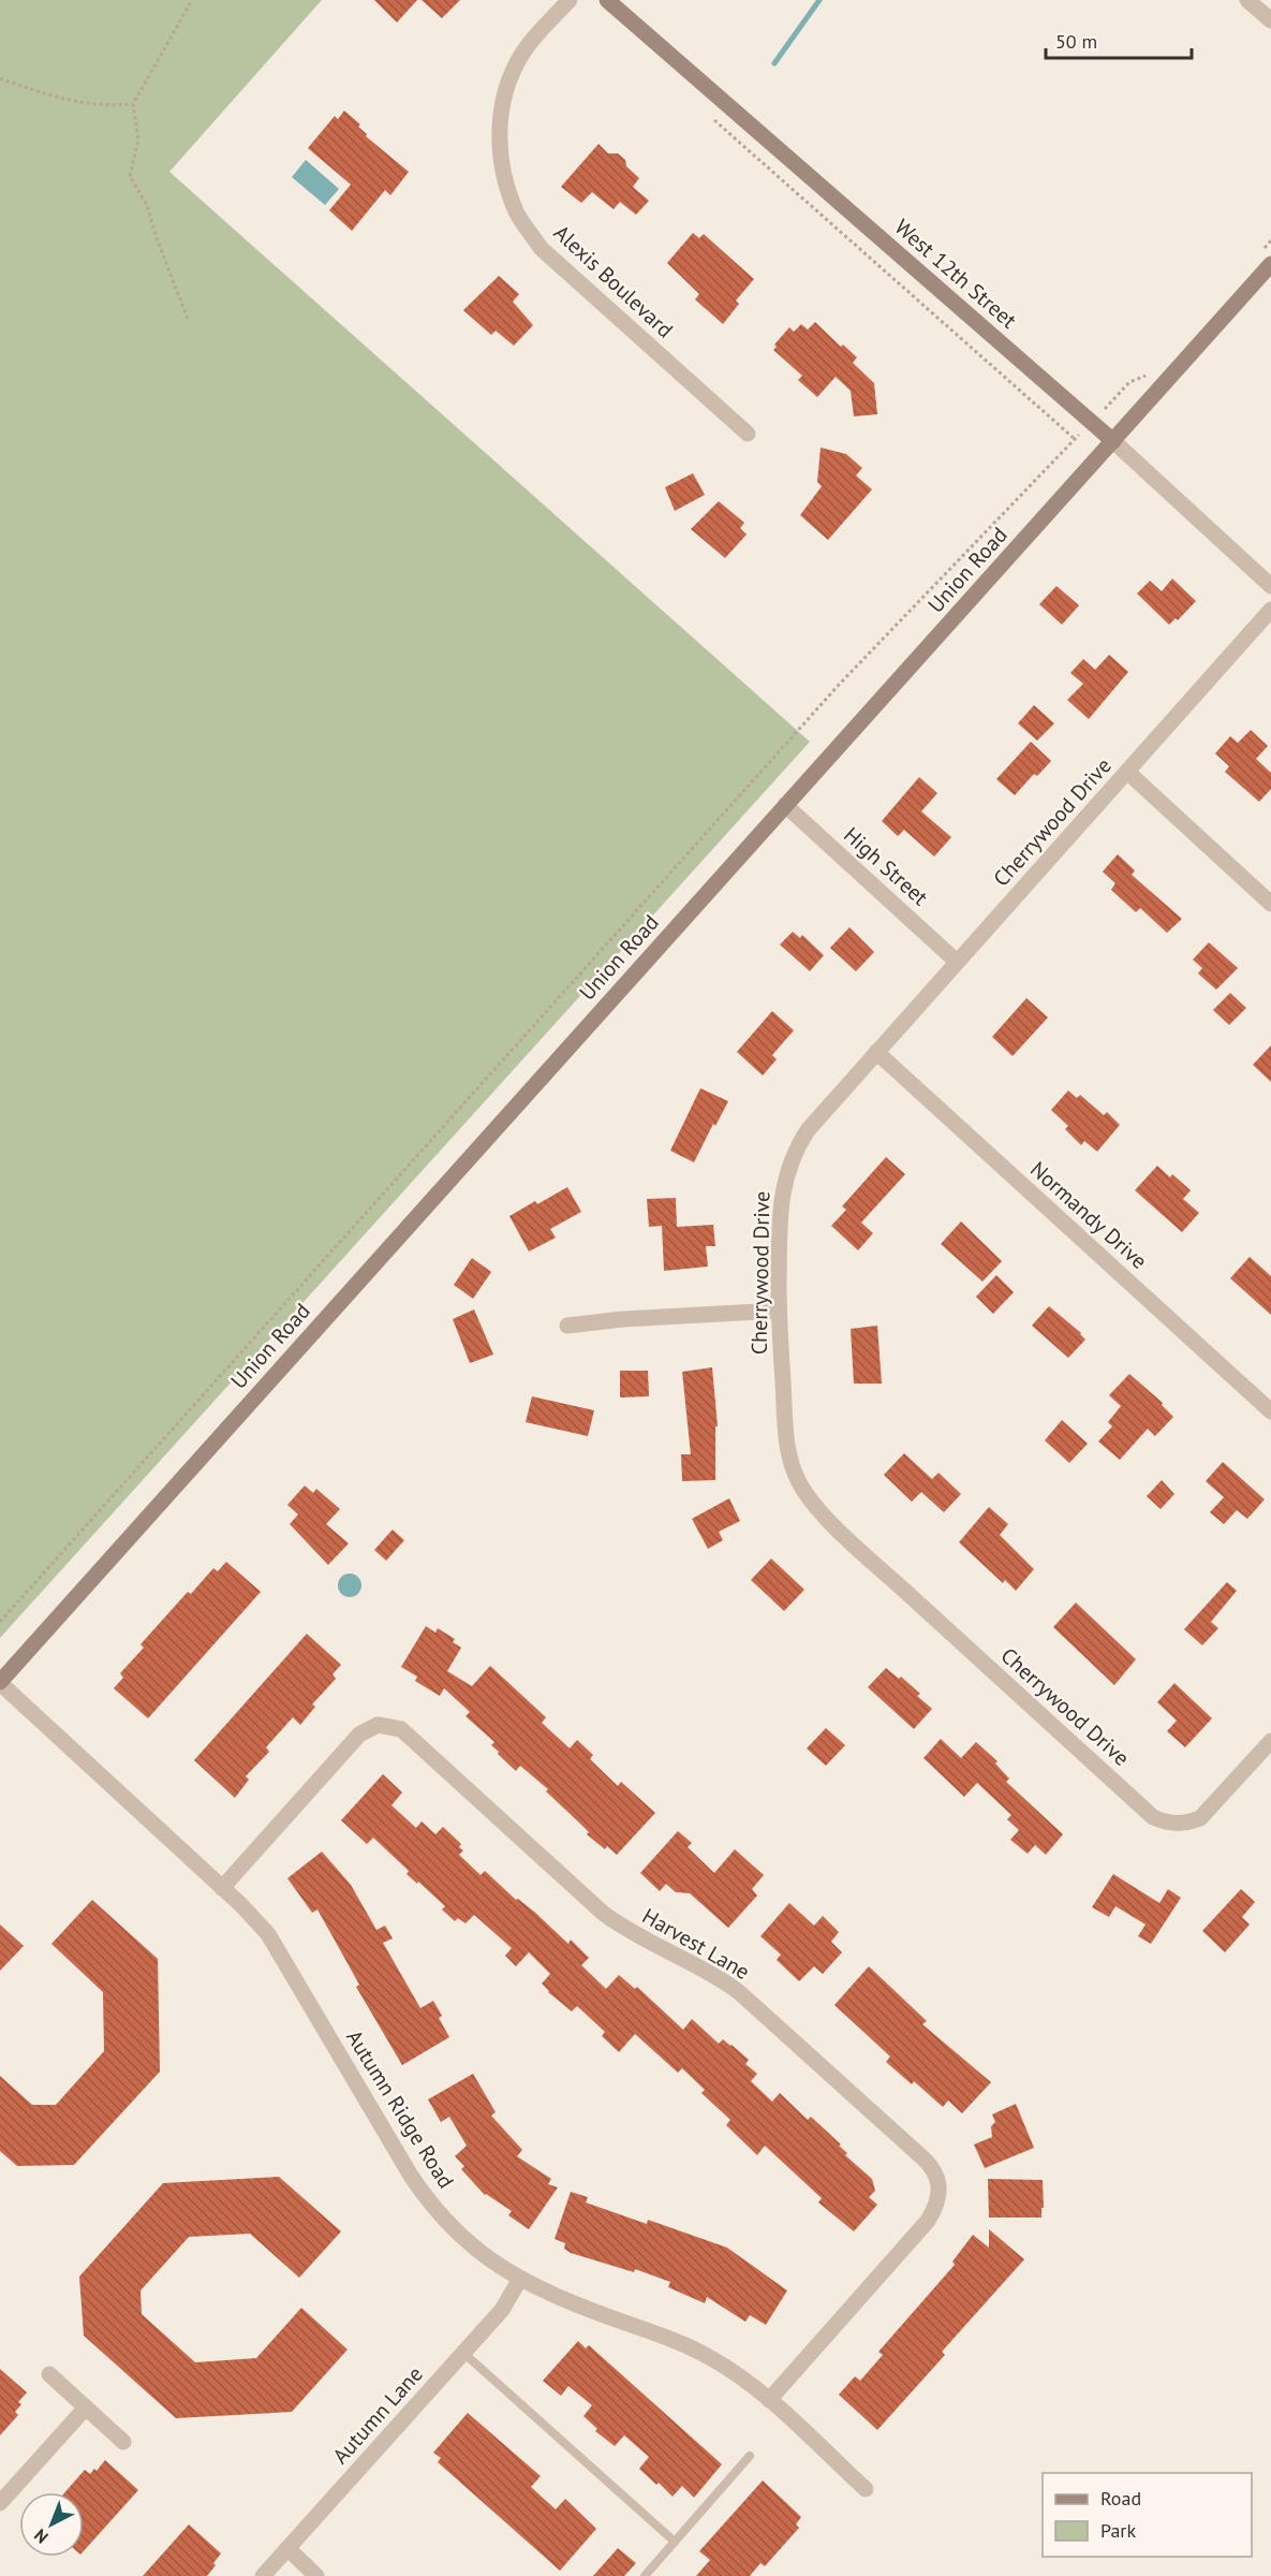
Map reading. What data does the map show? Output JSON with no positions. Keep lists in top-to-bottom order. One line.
{"streets":{"main road":["West 12th Street","Union Road"],"street":["Alexis Boulevard","Cherrywood Drive","High Street","Normandy Drive","Harvest Lane","Autumn Ridge Road","Autumn Lane"]},"crossings":[["West 12th Street","Union Road"],["Union Road","High Street"],["Union Road","Autumn Ridge Road"],["Cherrywood Drive","High Street"],["Cherrywood Drive","Normandy Drive"],["Harvest Lane","Autumn Ridge Road"],["Autumn Ridge Road","Autumn Lane"]],"legend":["Road","Park"],"scale_bar":"50 m","north":"bottom left"}
